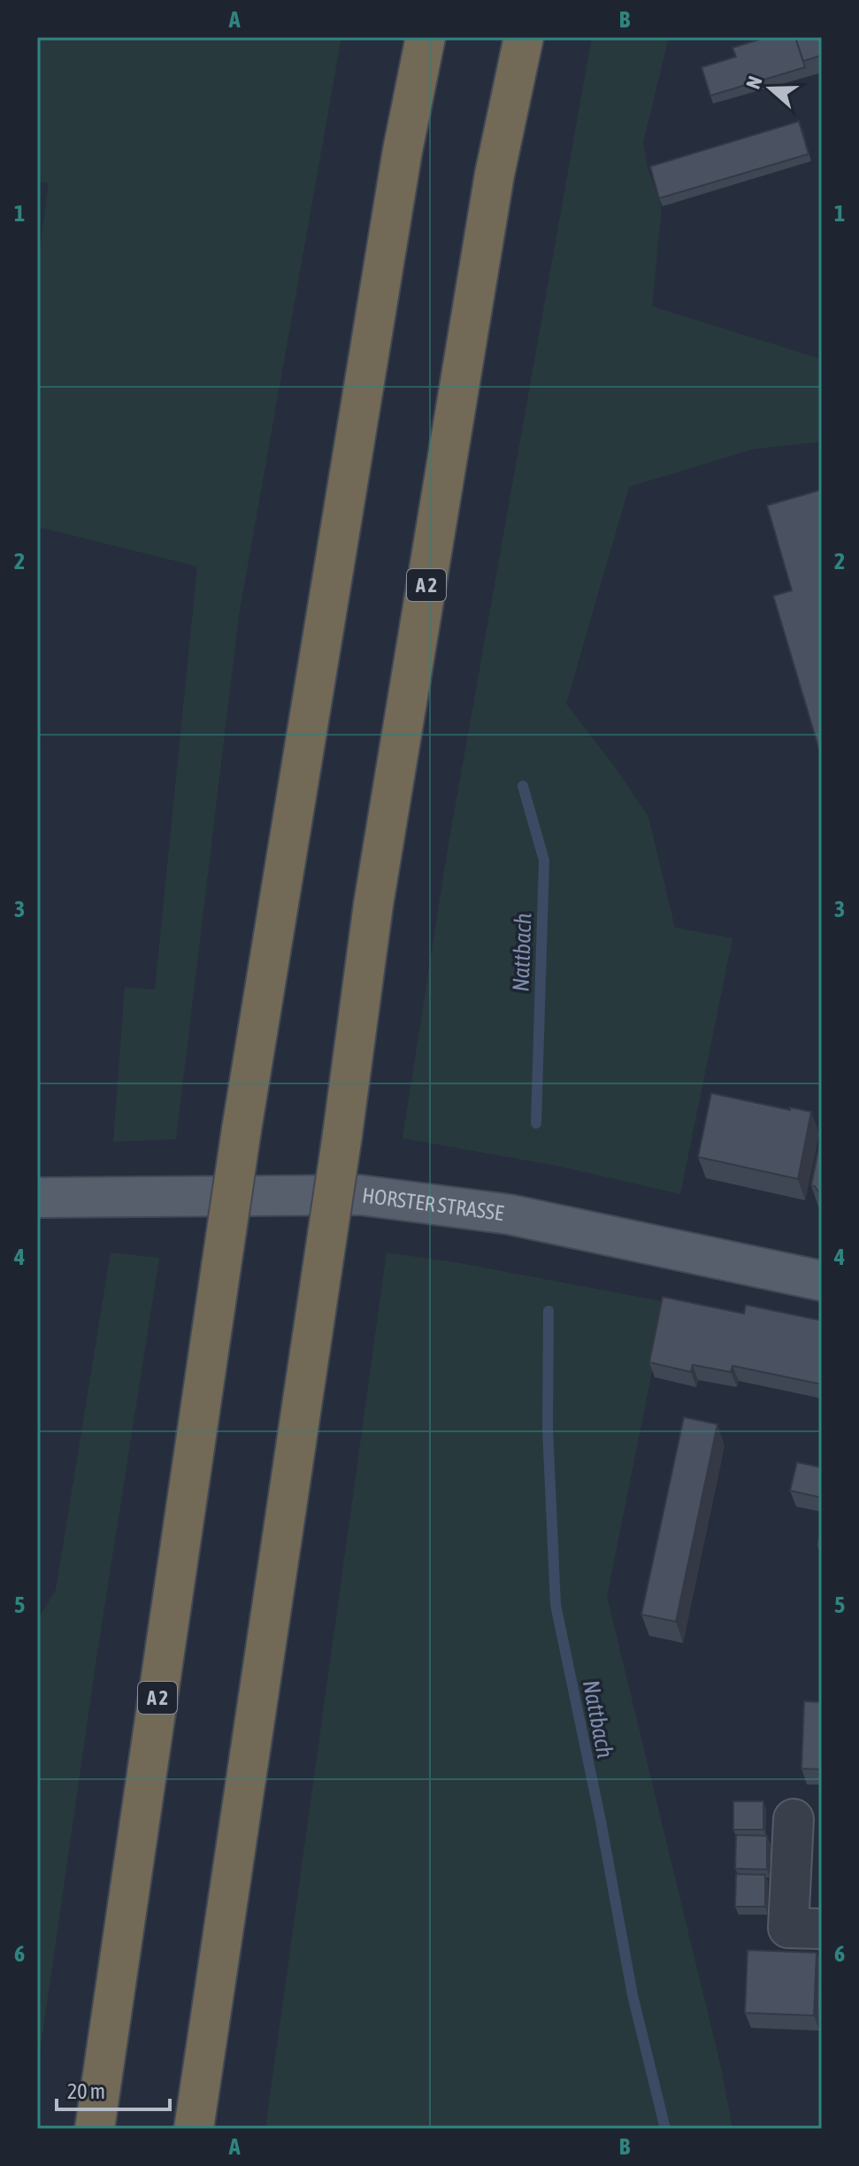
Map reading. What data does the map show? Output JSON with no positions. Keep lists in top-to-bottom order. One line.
{"streets":{"highway":["A 2"],"main road":["HORSTER STRASSE"]},"water":["Nattbach"],"scale_bar":"20 m","north":"left","grid":{"columns":["A","B"],"rows":["1","2","3","4","5","6"]}}
